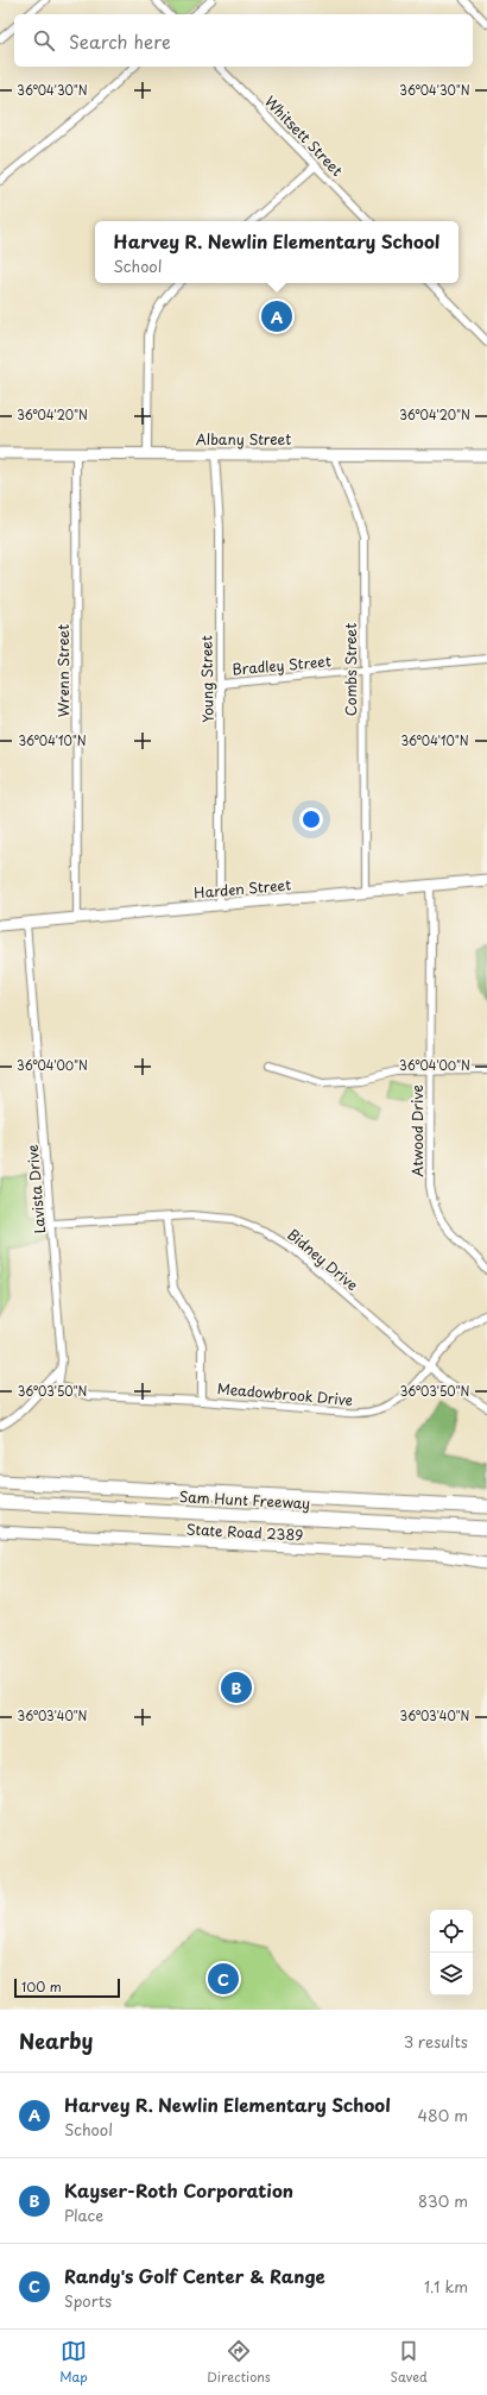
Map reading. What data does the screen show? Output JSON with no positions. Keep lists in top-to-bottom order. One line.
{"streets":{"highway":["Sam Hunt Freeway"],"street":["Whitsett Street","Albany Street","Bradley Street","Combs Street","Wrenn Street","Young Street","Harden Street","Atwood Drive","Lavista Drive","Bidney Drive","Meadowbrook Drive","State Road 2389"]},"crossings":[["Albany Street","Combs Street"],["Albany Street","Wrenn Street"],["Albany Street","Young Street"],["Bradley Street","Combs Street"],["Bradley Street","Young Street"],["Combs Street","Harden Street"],["Wrenn Street","Harden Street"],["Young Street","Harden Street"],["Harden Street","Atwood Drive"],["Harden Street","Lavista Drive"],["Lavista Drive","Bidney Drive"],["Lavista Drive","Meadowbrook Drive"],["Bidney Drive","Meadowbrook Drive"]],"scale_bar":"100 m","page":{"search":"Search here","popup":["Harvey R. Newlin Elementary School","School"],"pins":["A","B","C"],"scale":"100 m","heading":["Nearby","3 results"],"list":[{"mark":"A","name":"Harvey R. Newlin Elementary School","note":"School","value":"480 m"},{"mark":"B","name":"Kayser-Roth Corporation","note":"Place","value":"830 m"},{"mark":"C","name":"Randy's Golf Center & Range","note":"Sports","value":"1.1 km"}],"nav":["Map","Directions","Saved"]},"coordinates":["36°04'30\"N","36°04'20\"N","36°04'10\"N","36°04'00\"N","36°03'50\"N","36°03'40\"N"]}
